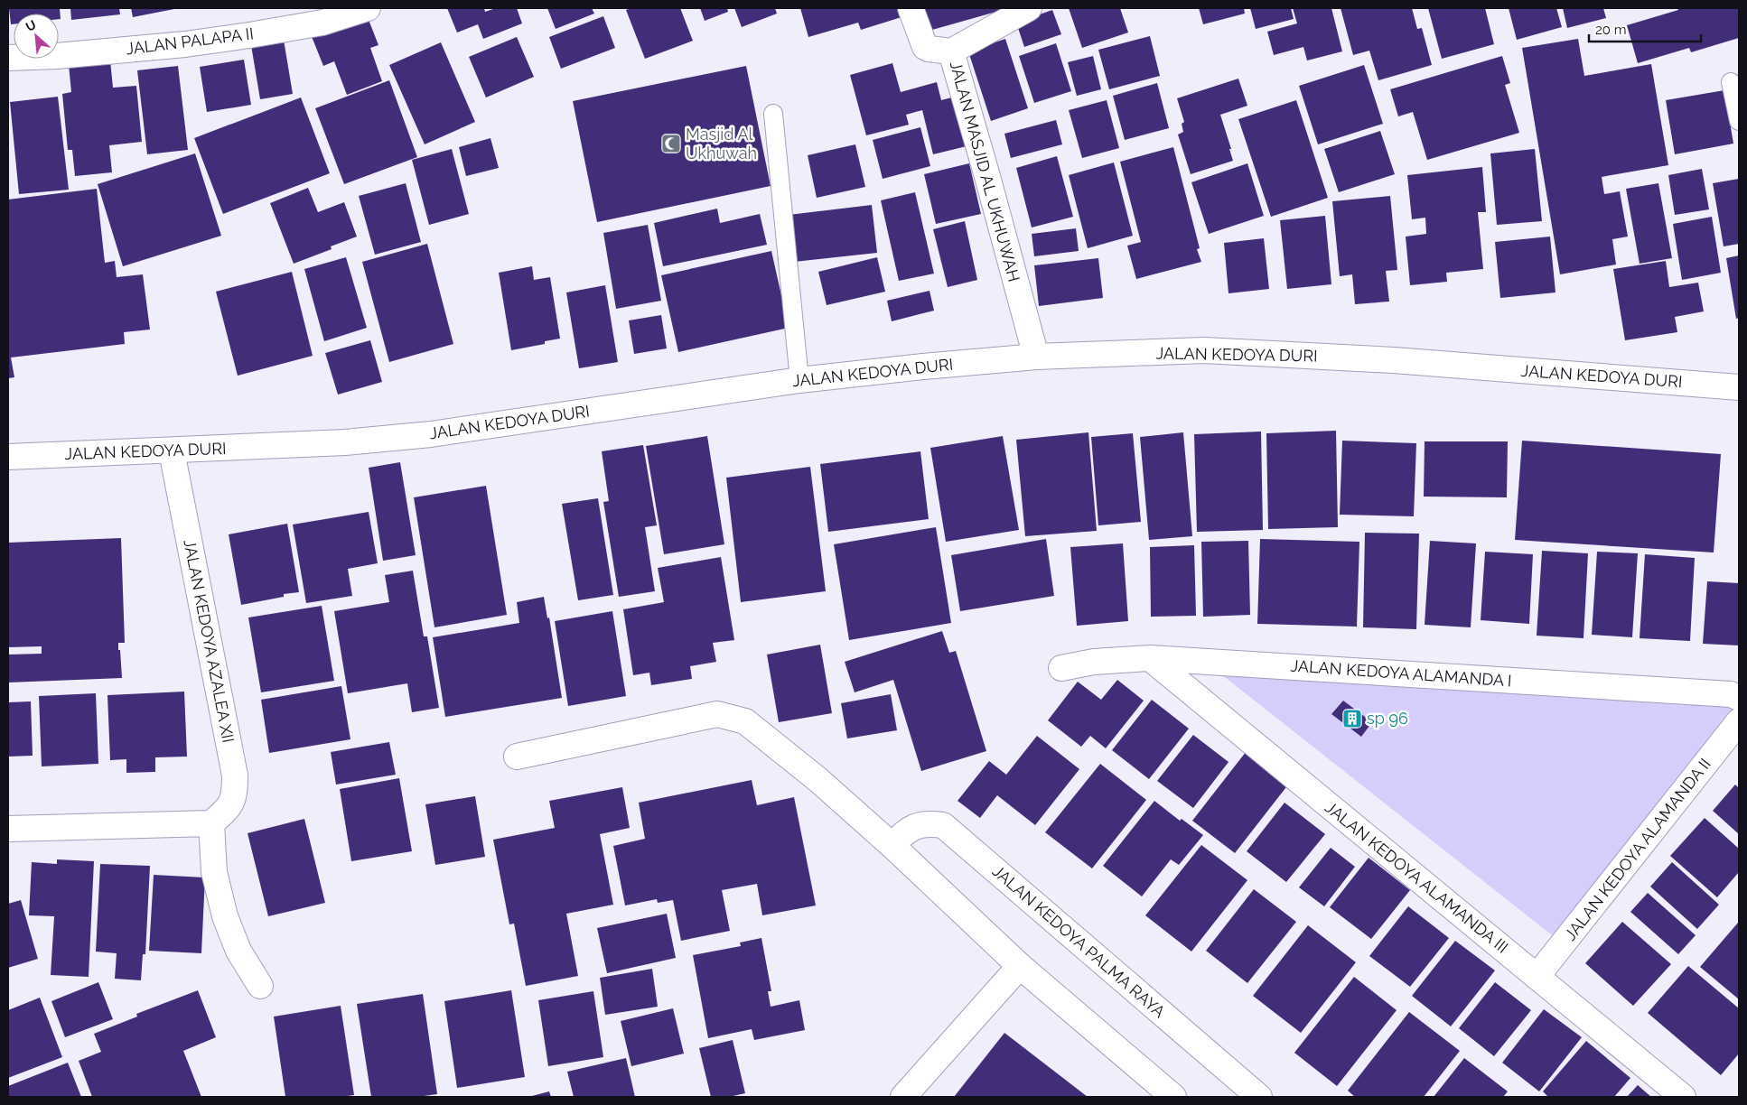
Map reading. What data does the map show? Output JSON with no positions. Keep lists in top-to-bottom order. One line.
{"streets":{"street":["JALAN PALAPA II","JALAN MASJID AL UKHUWAH","JALAN KEDOYA DURI","JALAN KEDOYA AZALEA XII","JALAN KEDOYA ALAMANDA I","JALAN KEDOYA ALAMANDA II","JALAN KEDOYA ALAMANDA III","JALAN KEDOYA PALMA RAYA"]},"crossings":[["JALAN MASJID AL UKHUWAH","JALAN KEDOYA DURI"],["JALAN KEDOYA DURI","JALAN KEDOYA AZALEA XII"],["JALAN KEDOYA ALAMANDA I","JALAN KEDOYA ALAMANDA III"],["JALAN KEDOYA ALAMANDA II","JALAN KEDOYA ALAMANDA III"]],"places":{"mosque":["Masjid Al Ukhuwah"],"building":["sp 96"]},"scale_bar":"20 m","north":"top left"}
